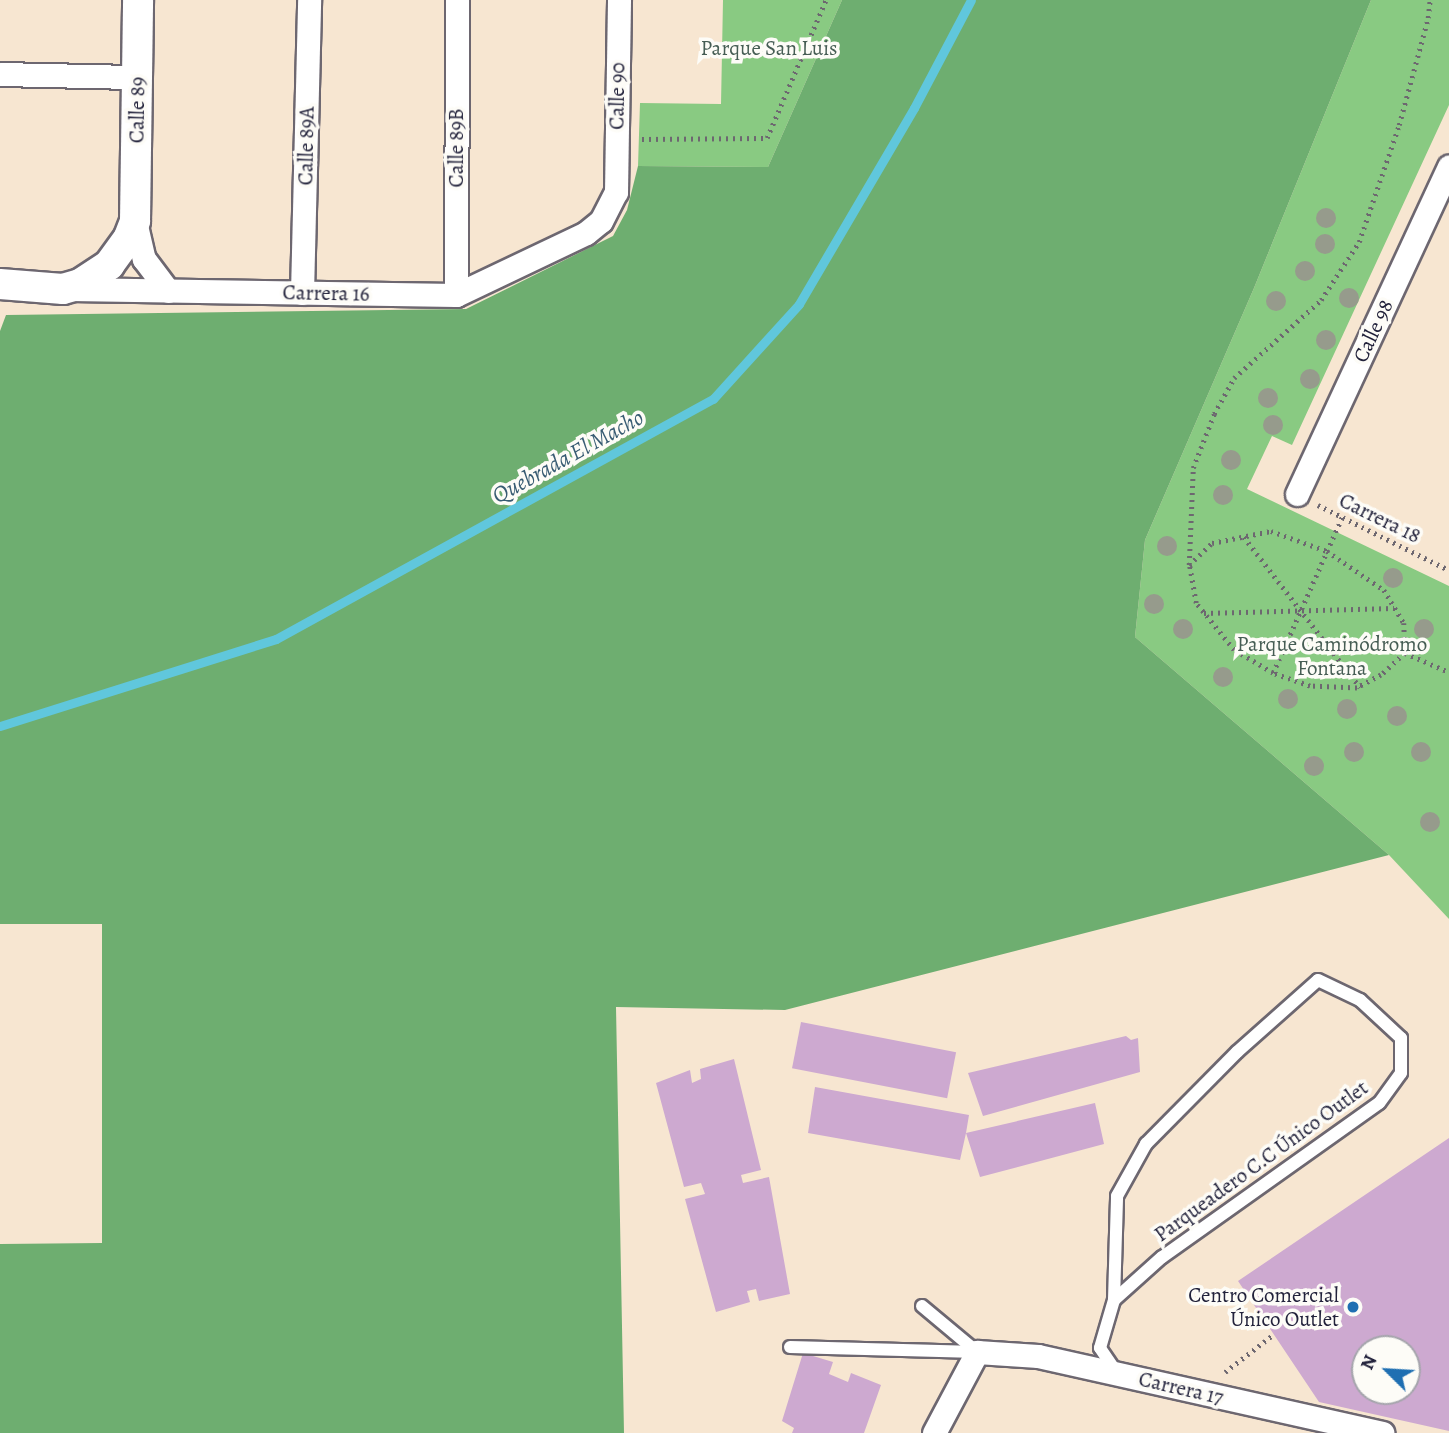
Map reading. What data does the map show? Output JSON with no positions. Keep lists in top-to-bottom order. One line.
{"streets":{"street":["Calle 90","Calle 89","Calle 89A","Calle 89B","Carrera 16","Calle 98","Carrera 17"],"lane":["Parqueadero C.C Único Outlet"],"path":["Carrera 18"]},"crossings":[["Calle 90","Carrera 16"],["Calle 89","Carrera 16"],["Calle 89A","Carrera 16"],["Calle 89B","Carrera 16"],["Calle 98","Carrera 18"],["Parqueadero C.C Único Outlet","Carrera 17"]],"water":["Quebrada El Macho"],"parks":["Parque San Luis","Parque Caminódromo Fontana"],"places":["Centro Comercial Único Outlet"],"north":"top left"}
